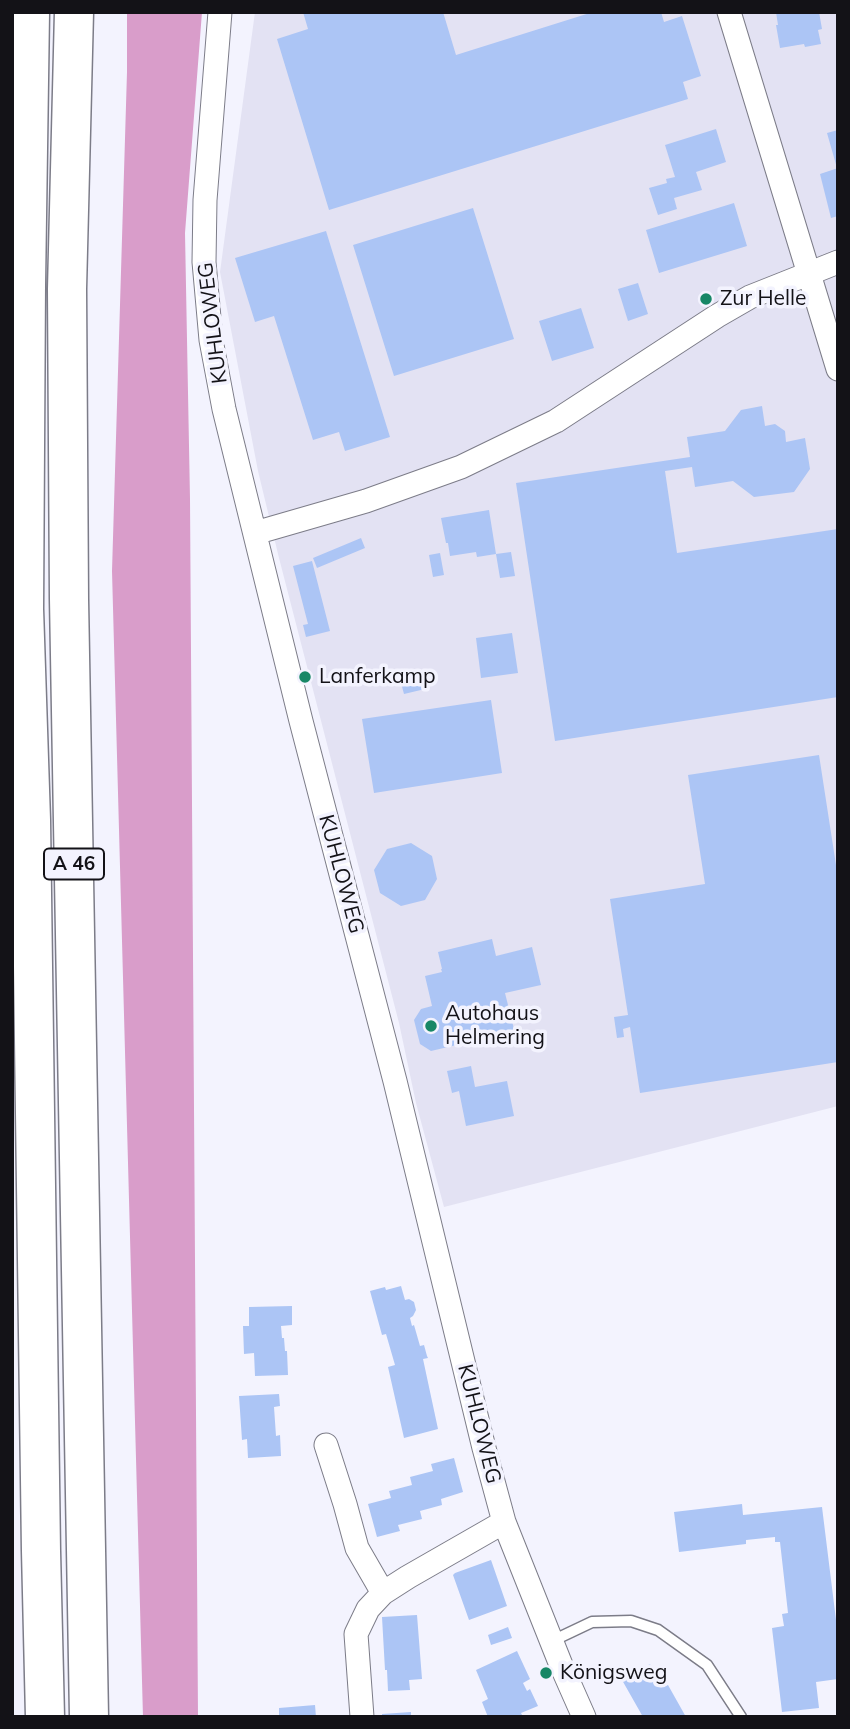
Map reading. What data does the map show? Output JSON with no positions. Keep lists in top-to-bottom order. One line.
{"streets":{"highway":["A 46"],"street":["KUHLOWEG"]},"places":["Zur Helle","Lanferkamp","Autohaus Helmering","Königsweg"]}
